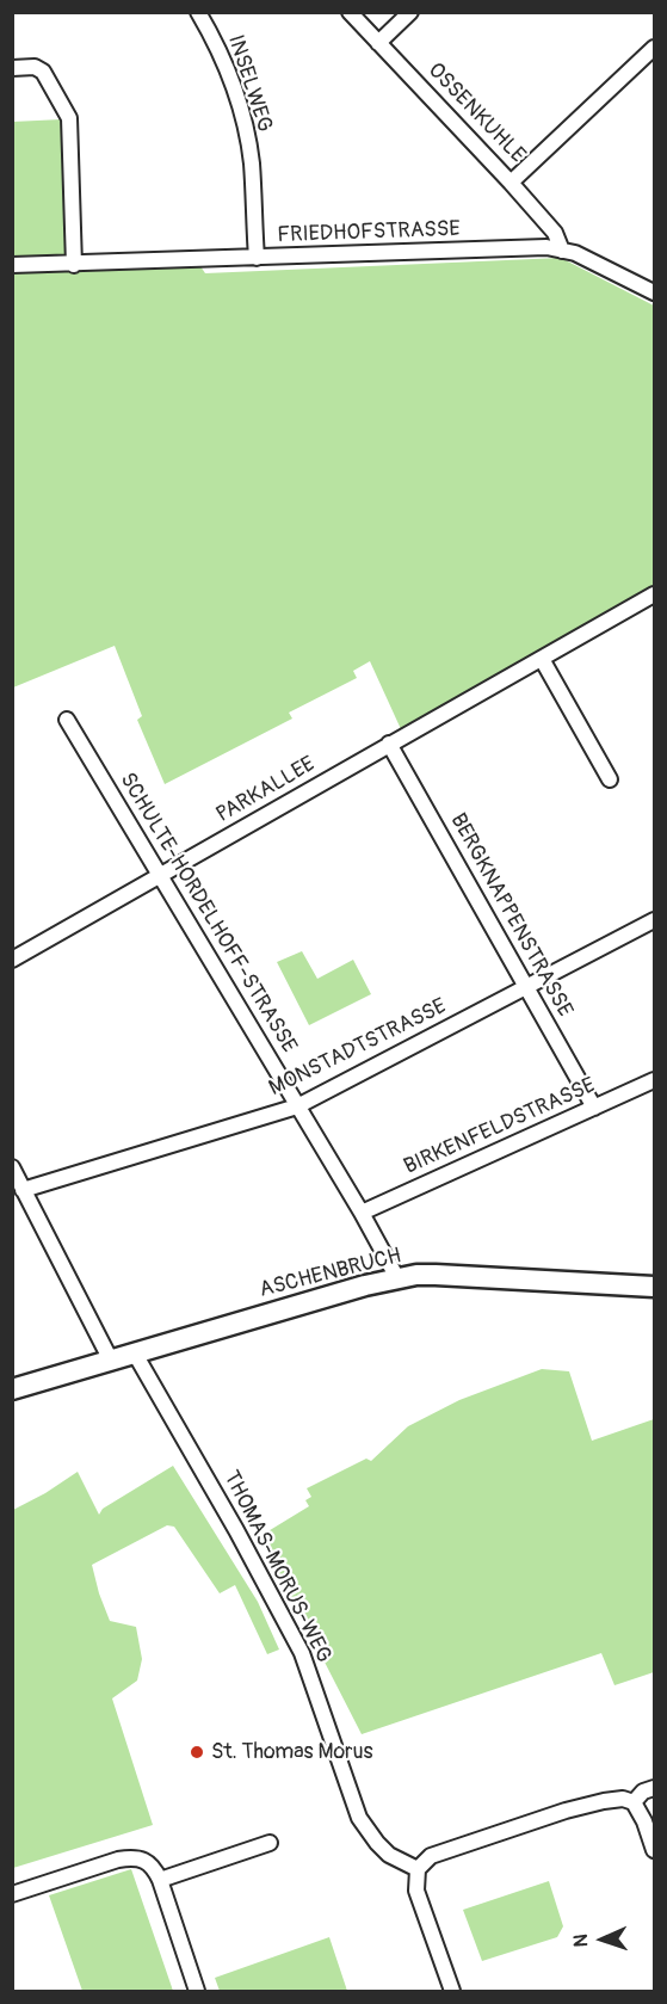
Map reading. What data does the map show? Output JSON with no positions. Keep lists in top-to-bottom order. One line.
{"streets":{"street":["INSELWEG","OSSENKUHLE","FRIEDHOFSTRASSE","PARKALLEE","SCHULTE-HORDELHOFF-STRASSE","BERGKNAPPENSTRASSE","MONSTADTSTRASSE","BIRKENFELDSTRASSE","ASCHENBRUCH","THOMAS-MORUS-WEG"]},"crossings":[["INSELWEG","FRIEDHOFSTRASSE"],["OSSENKUHLE","FRIEDHOFSTRASSE"],["PARKALLEE","SCHULTE-HORDELHOFF-STRASSE"],["PARKALLEE","BERGKNAPPENSTRASSE"],["SCHULTE-HORDELHOFF-STRASSE","MONSTADTSTRASSE"],["SCHULTE-HORDELHOFF-STRASSE","BIRKENFELDSTRASSE"],["SCHULTE-HORDELHOFF-STRASSE","ASCHENBRUCH"],["BERGKNAPPENSTRASSE","MONSTADTSTRASSE"],["BERGKNAPPENSTRASSE","BIRKENFELDSTRASSE"],["ASCHENBRUCH","THOMAS-MORUS-WEG"]],"places":["St. Thomas Morus"],"north":"left"}
